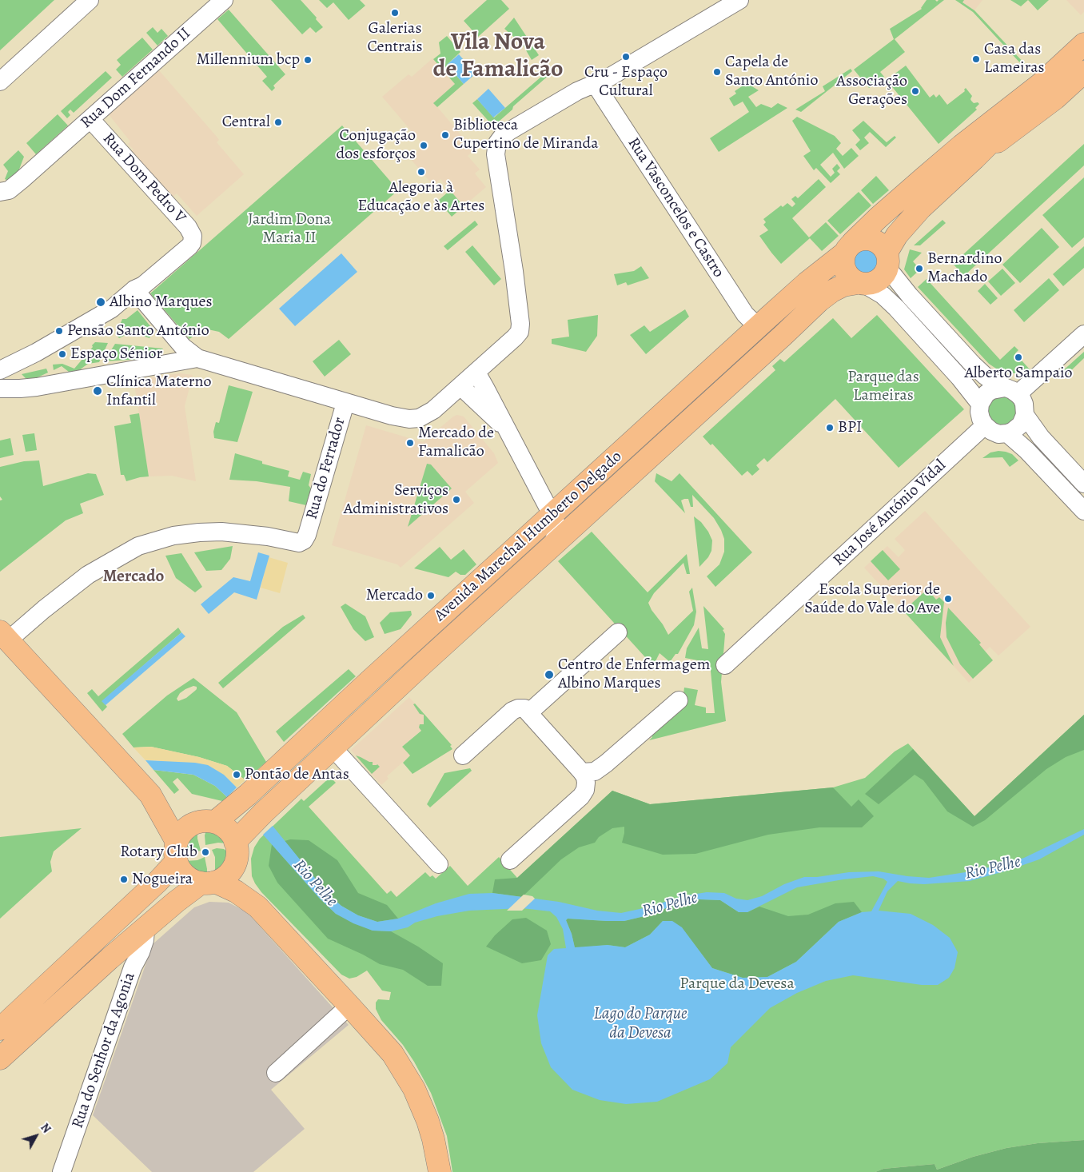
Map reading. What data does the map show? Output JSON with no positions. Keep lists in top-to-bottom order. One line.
{"streets":{"main road":["Avenida Marechal Humberto Delgado"],"street":["Rua Dom Fernando II","Rua Dom Pedro V","Rua Vasconcelos e Castro","Rua do Ferrador","Rua José António Vidal","Rua do Senhor da Agonia"]},"crossings":[["Rua Dom Fernando II","Rua Dom Pedro V"],["Rua Vasconcelos e Castro","Avenida Marechal Humberto Delgado"]],"districts":["Vila Nova de Famalicão","Mercado"],"water":["Rio Pelhe","Lago do Parque da Devesa"],"parks":["Jardim Dona Maria II","Parque das Lameiras","Parque da Devesa"],"places":["Galerias Centrais","Cru - Espaço Cultural","Casa das Lameiras","Millennium bcp","Capela de Santo António","Associação Gerações","Central","Biblioteca Cupertino de Miranda","Conjugação dos esforços","Alegoria à Educação e às Artes","Bernardino Machado","Albino Marques","Pensão Santo António","Espaço Sénior","Alberto Sampaio","Clínica Materno Infantil","BPI","Mercado de Famalicão","Serviços Administrativos","Mercado","Escola Superior de Saúde do Vale do Ave","Centro de Enfermagem Albino Marques","Pontão de Antas","Rotary Club","Nogueira"],"north":"top right"}
